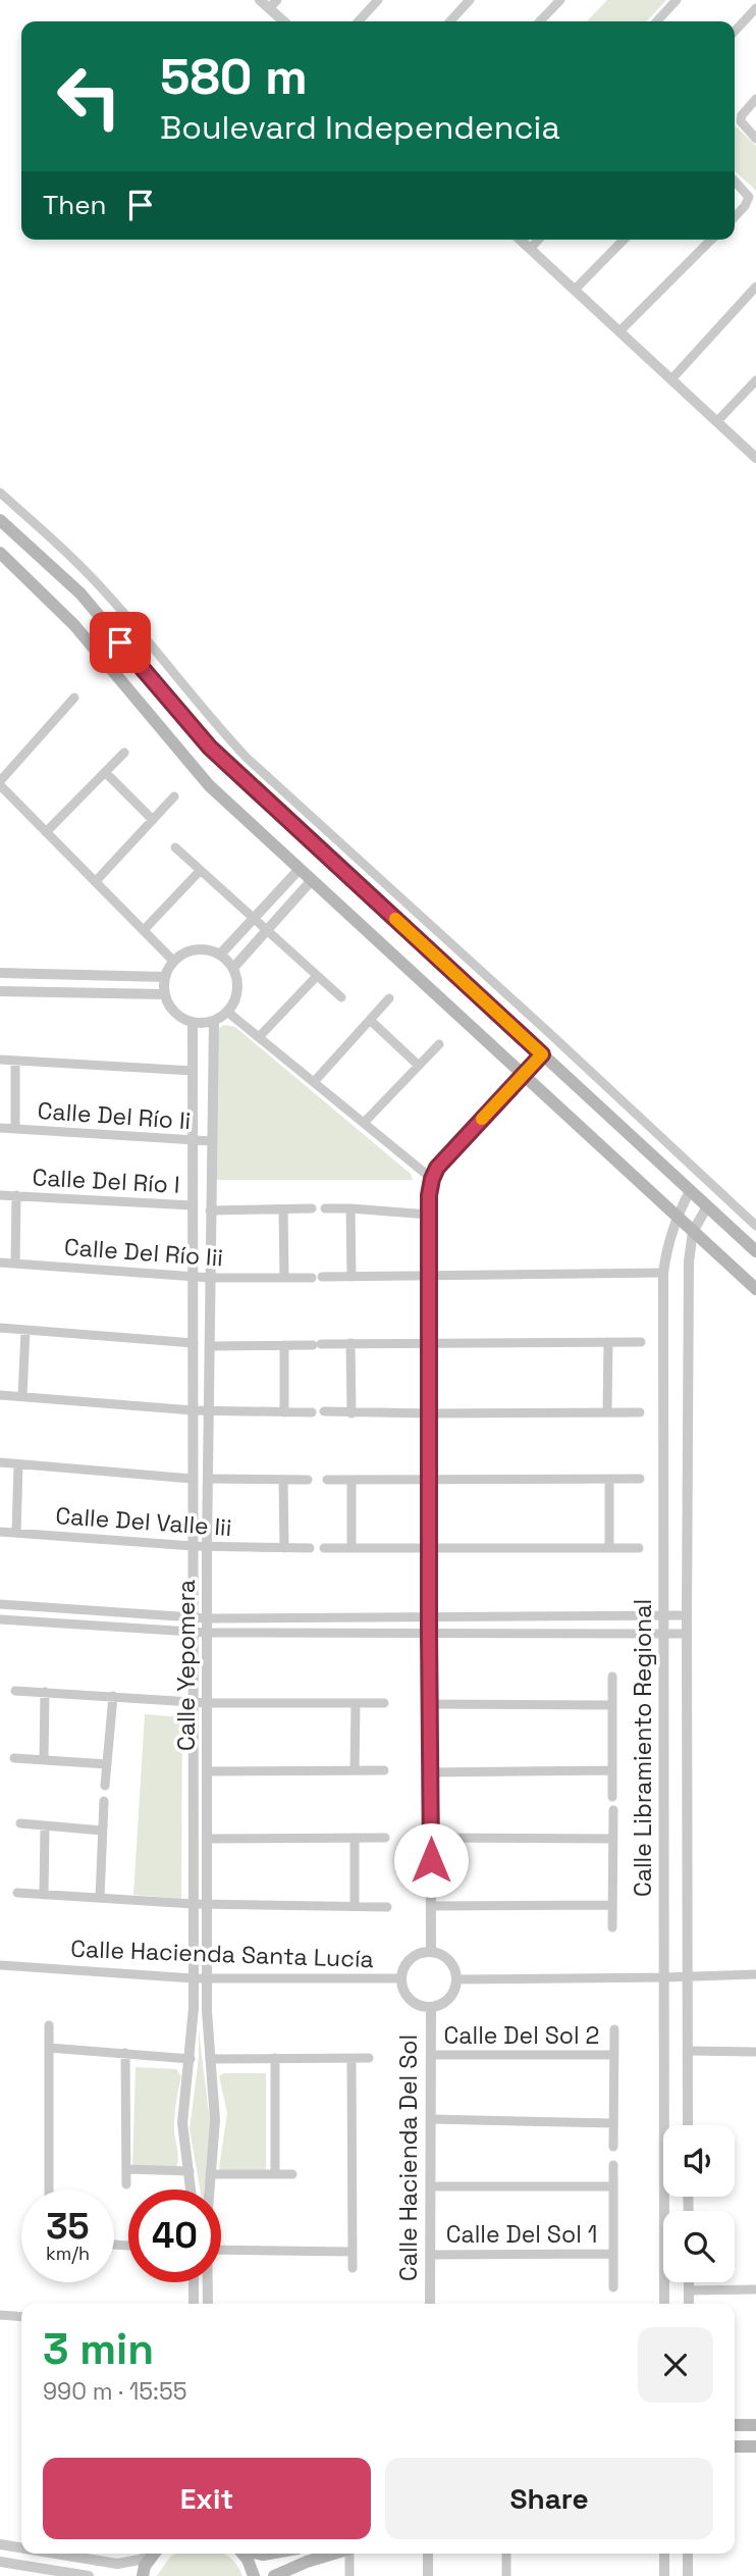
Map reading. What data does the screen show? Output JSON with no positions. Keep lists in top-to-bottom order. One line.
{"streets":{"street":["Calle Del Río Ii","Calle Del Río I","Calle Del Río Iii","Calle Del Valle Iii","Calle Yepomera","Calle Libramiento Regional","Calle Hacienda Santa Lucía","Calle Del Sol 2","Calle Hacienda Del Sol","Calle Del Sol 1"]},"crossings":[["Calle Del Río Ii","Calle Yepomera"],["Calle Del Río I","Calle Del Río Iii"],["Calle Del Río I","Calle Yepomera"],["Calle Del Río Iii","Calle Yepomera"],["Calle Del Río Iii","Calle Libramiento Regional"],["Calle Del Valle Iii","Calle Yepomera"],["Calle Yepomera","Calle Hacienda Santa Lucía"],["Calle Hacienda Santa Lucía","Calle Hacienda Del Sol"],["Calle Del Sol 2","Calle Hacienda Del Sol"],["Calle Hacienda Del Sol","Calle Del Sol 1"]],"page":{"turn":["580 m","Boulevard Independencia"],"then":"Then","speed":"35 km/h","limit":"40","heading":["3 min","990 m · 15:55"],"buttons":["Exit","Share"]}}
